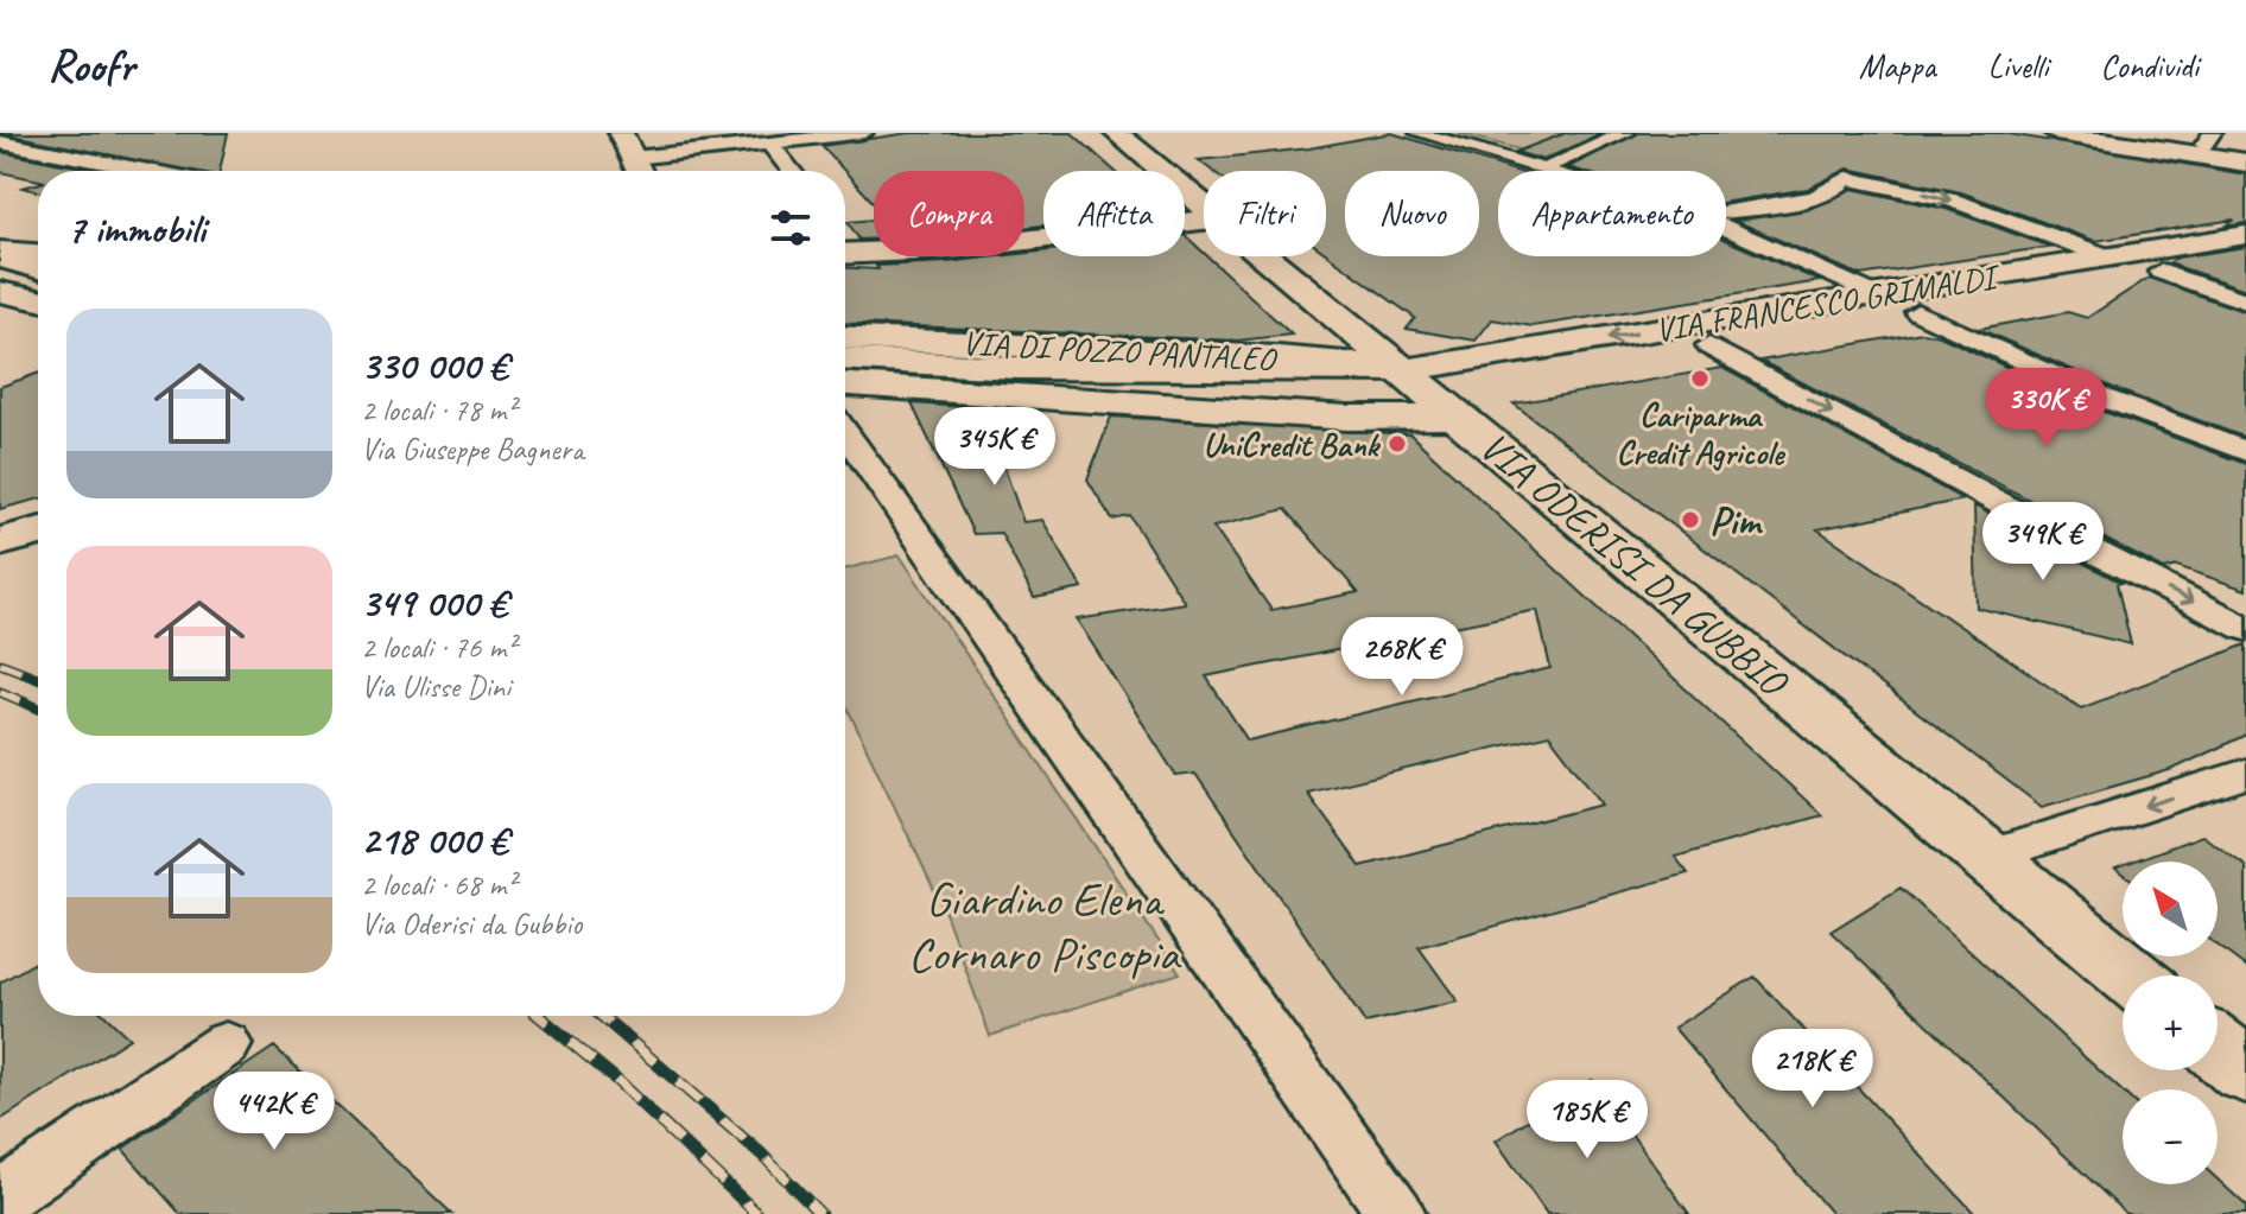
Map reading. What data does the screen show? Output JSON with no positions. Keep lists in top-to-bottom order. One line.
{"streets":{"main road":["VIA FRANCESCO GRIMALDI","VIA DI POZZO PANTALEO","VIA ODERISI DA GUBBIO"]},"crossings":[["VIA FRANCESCO GRIMALDI","VIA DI POZZO PANTALEO"],["VIA FRANCESCO GRIMALDI","VIA ODERISI DA GUBBIO"],["VIA DI POZZO PANTALEO","VIA ODERISI DA GUBBIO"]],"parks":["Giardino Elena Cornaro Piscopia"],"places":["Cariparma Credit Agricole","UniCredit Bank","Pim"],"north":"top left","page":{"header":"Roofr","nav":["Mappa","Livelli","Condividi"],"chip":["Compra","Affitta","Filtri","Nuovo","Appartamento"],"heading":"7 immobili","list":[{"name":"330 000 €","note":"2 locali · 78 m² · Via Giuseppe Bagnera"},{"name":"349 000 €","note":"2 locali · 76 m² · Via Ulisse Dini"},{"name":"218 000 €","note":"2 locali · 68 m² · Via Oderisi da Gubbio"}],"price":["330K €","345K €","349K €","268K €","218K €","442K €","185K €"],"map_buttons":["+","−"]}}
